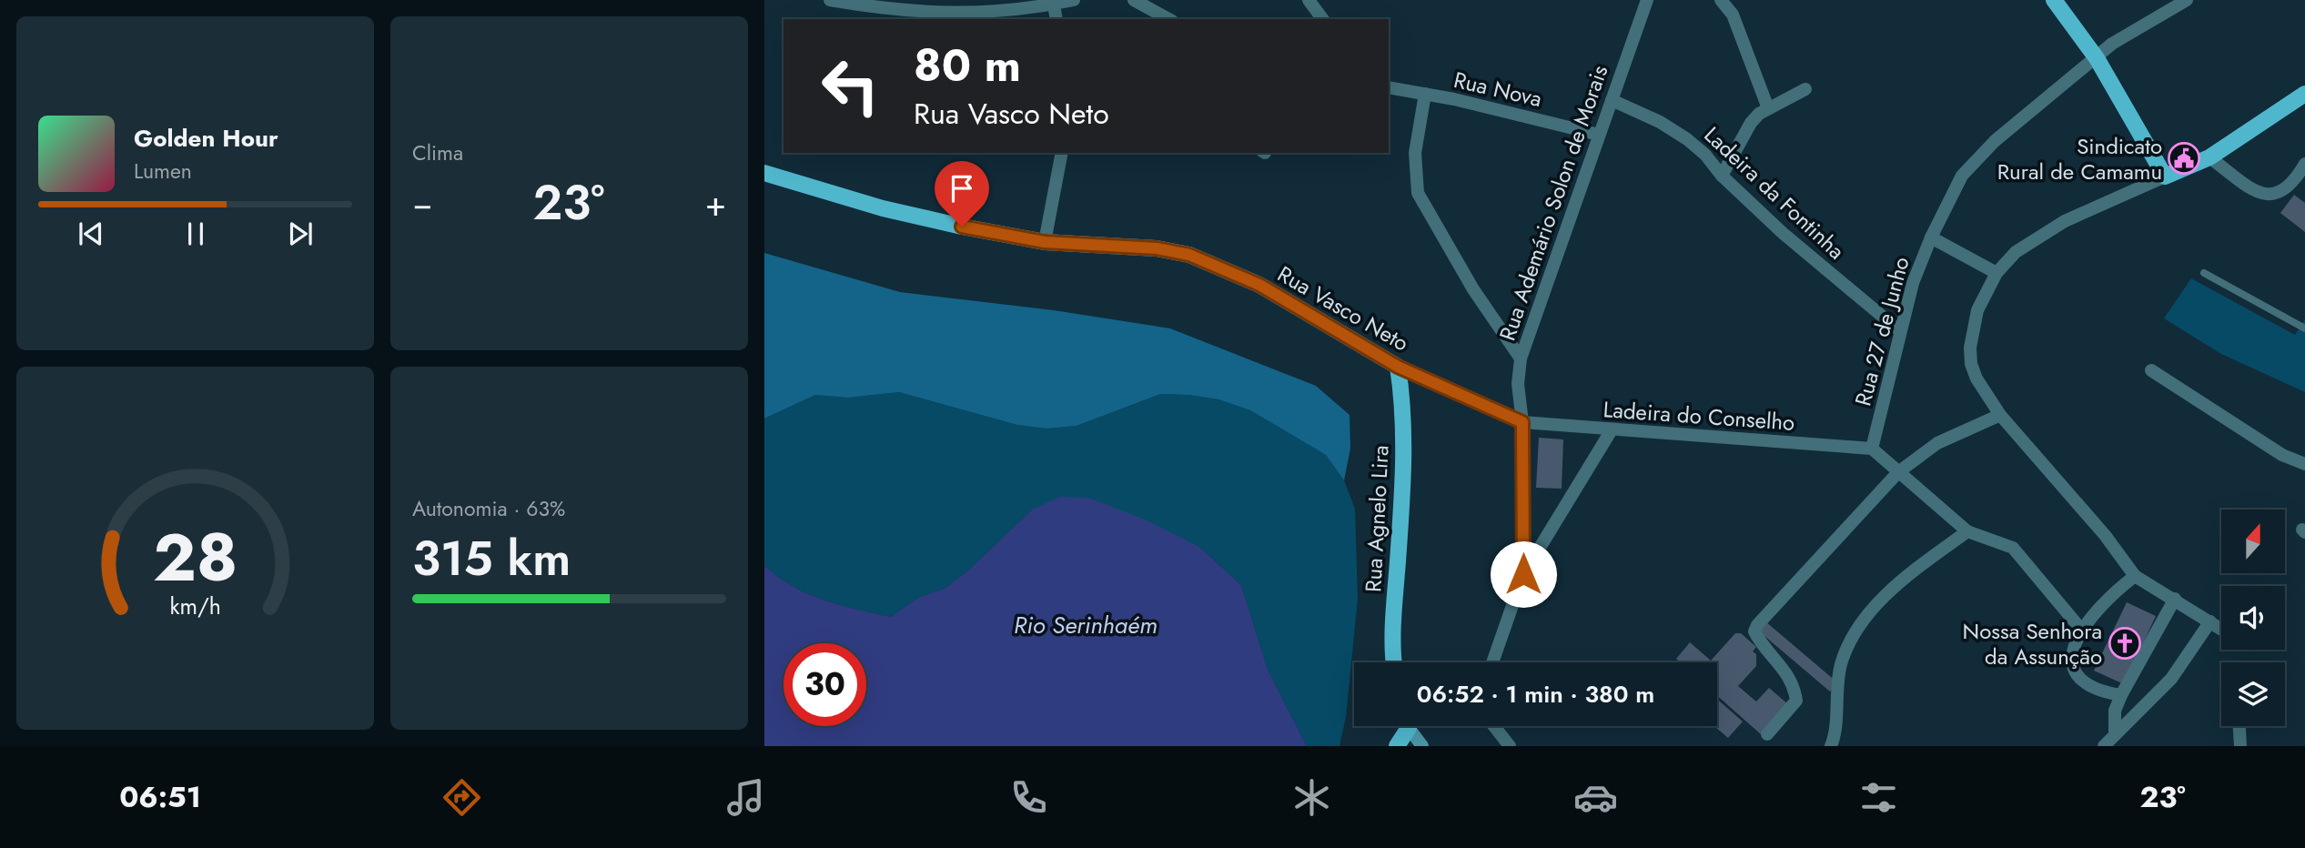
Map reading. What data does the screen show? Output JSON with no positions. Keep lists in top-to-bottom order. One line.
{"streets":{"main road":["Rua Vasco Neto","Rua Agnelo Lira"],"street":["Rua Nova","Ladeira da Fontinha","Rua Ademário Solon de Morais","Rua 27 de Junho","Ladeira do Conselho"]},"crossings":[["Rua Nova","Rua Ademário Solon de Morais"],["Ladeira da Fontinha","Rua Ademário Solon de Morais"],["Ladeira da Fontinha","Rua 27 de Junho"],["Rua Ademário Solon de Morais","Rua Vasco Neto"],["Rua Ademário Solon de Morais","Ladeira do Conselho"],["Rua Vasco Neto","Ladeira do Conselho"],["Rua Vasco Neto","Rua Agnelo Lira"],["Rua 27 de Junho","Ladeira do Conselho"]],"water":["Rio Serinhaém"],"places":{"public building":["Sindicato Rural de Camamu"],"church":["Nossa Senhora da Assunção"]},"north":"top","page":{"tile":["Clima",["Autonomia · 63%","315 km"]],"turn":["80 m","Rua Vasco Neto"],"song":["Golden Hour","Lumen"],"heat":["−","23°","+"],"limit":"30","trip":"06:52 · 1 min · 380 m","tabs":["06:51","23°"],"gauge":["28","km/h"]}}
